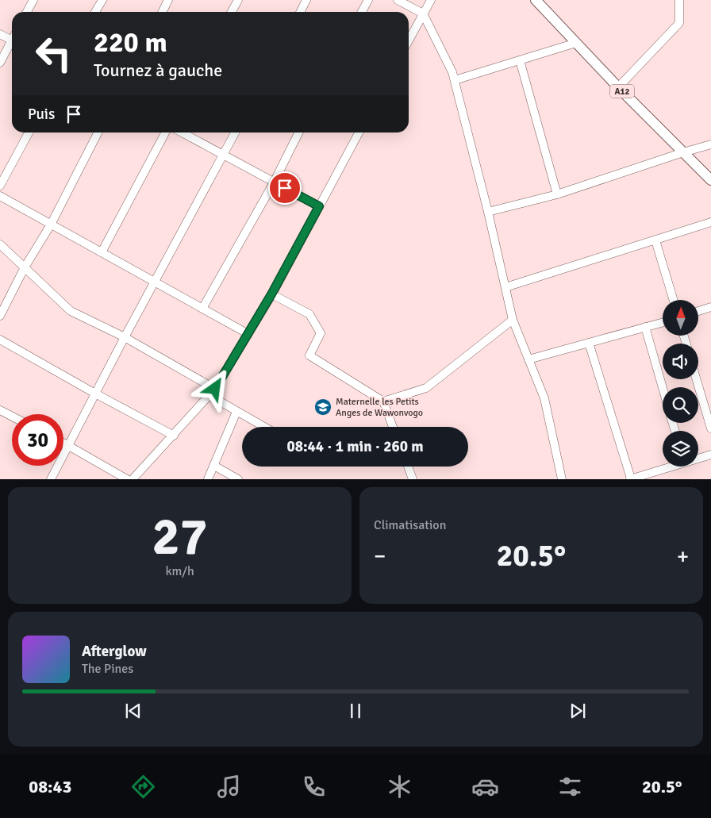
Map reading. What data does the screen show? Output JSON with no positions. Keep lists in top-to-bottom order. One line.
{"streets":{"main road":["A12"]},"places":{"school or university":["Maternelle les Petits Anges de Wawonvogo"]},"north":"top","page":{"turn":["220 m","Tournez à gauche"],"then":"Puis","limit":"30","trip":"08:44 · 1 min · 260 m","tile":[["27","km/h"],"Climatisation"],"heat":["−","20.5°","+"],"song":["Afterglow","The Pines"],"tabs":["08:43","20.5°"]}}
